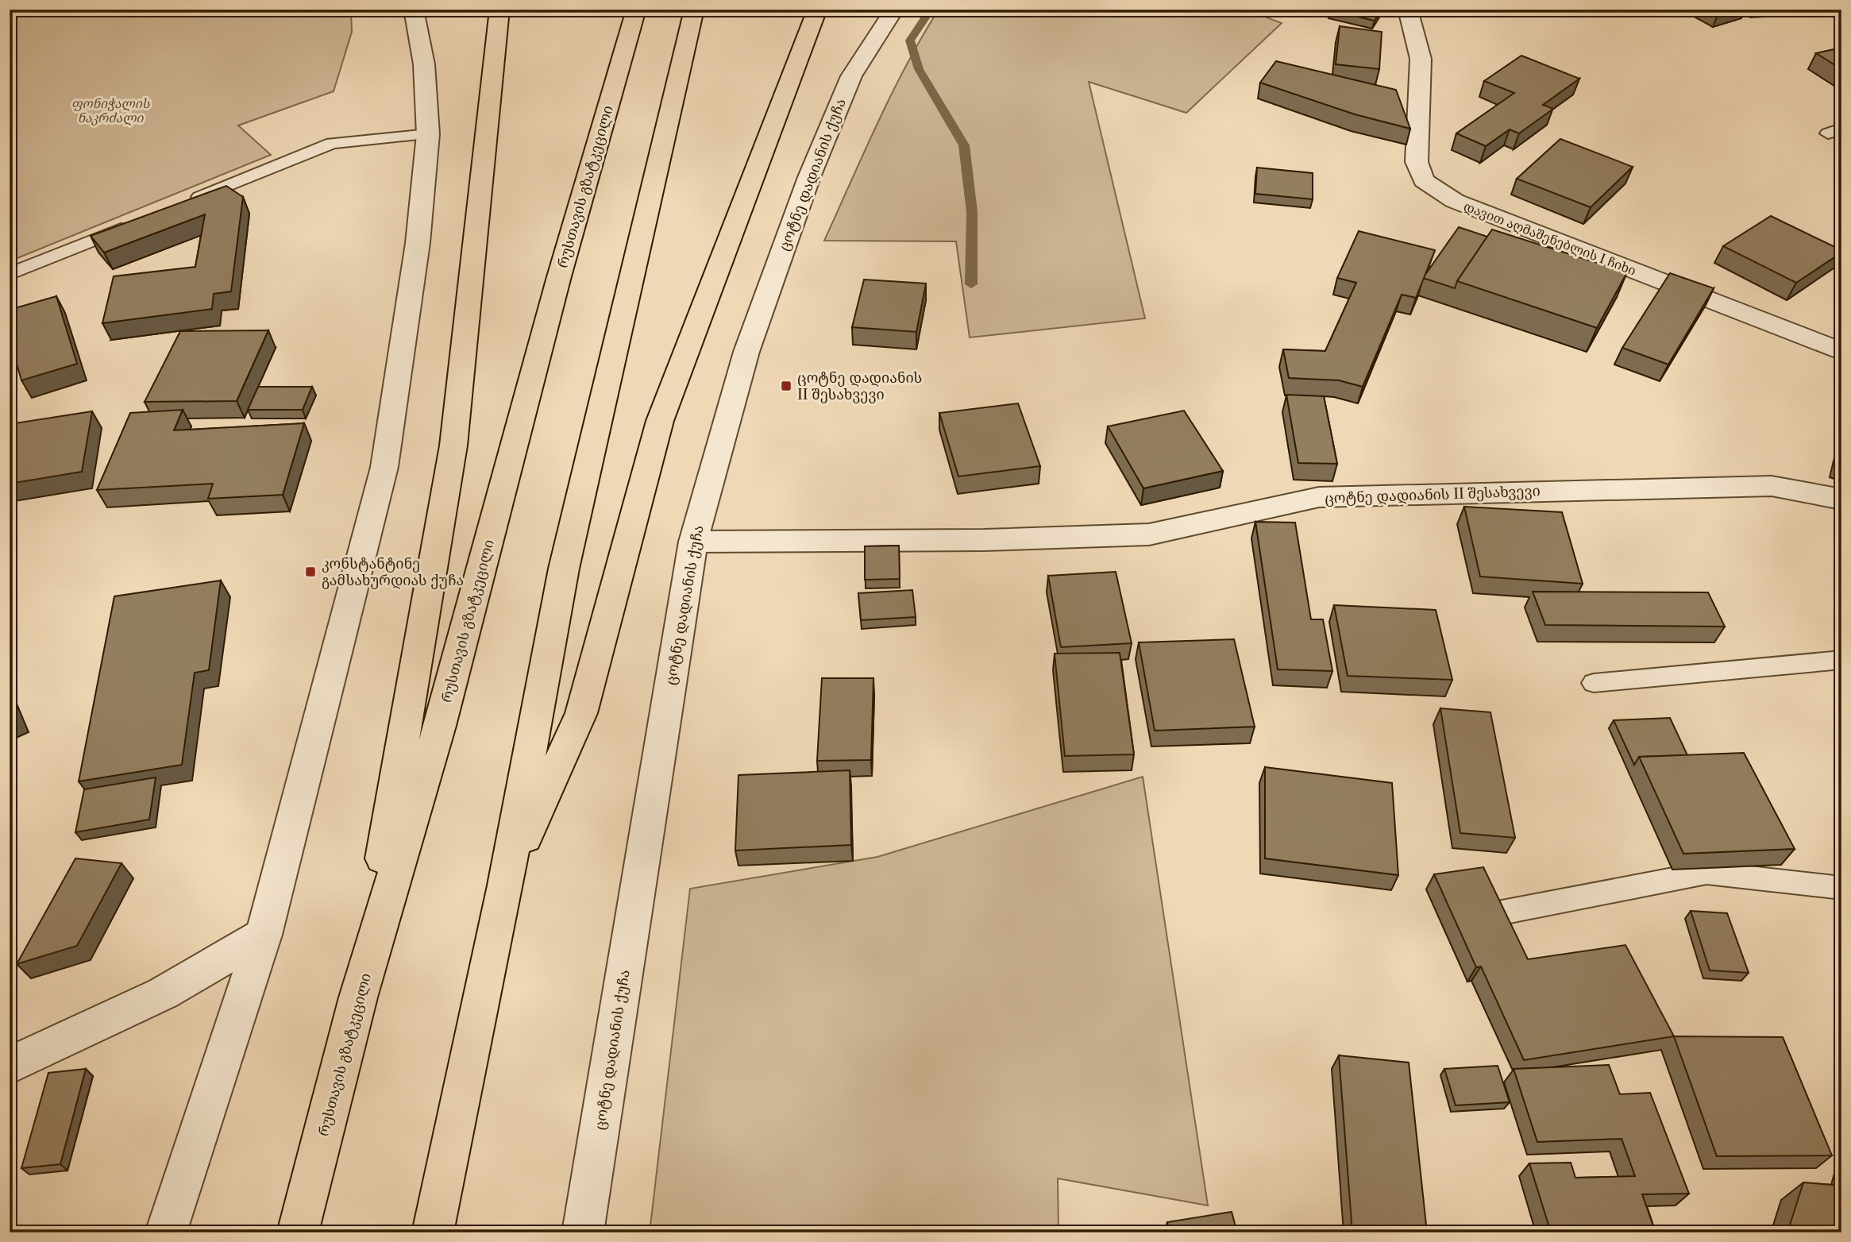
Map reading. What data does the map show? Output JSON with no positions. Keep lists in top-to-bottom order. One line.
{"streets":{"highway":["რუსთავის გზატკეცილი"],"street":["ცოტნე დადიანის ქუჩა","დავით აღმაშენებლის I ჩიხი","ცოტნე დადიანის II შესახვევი"]},"crossings":[["ცოტნე დადიანის ქუჩა","ცოტნე დადიანის II შესახვევი"]],"parks":["ფონიჭალის ნაკრძალი"],"places":{"transit":["ცოტნე დადიანის II შესახვევი","კონსტანტინე გამსახურდიას ქუჩა"]}}
